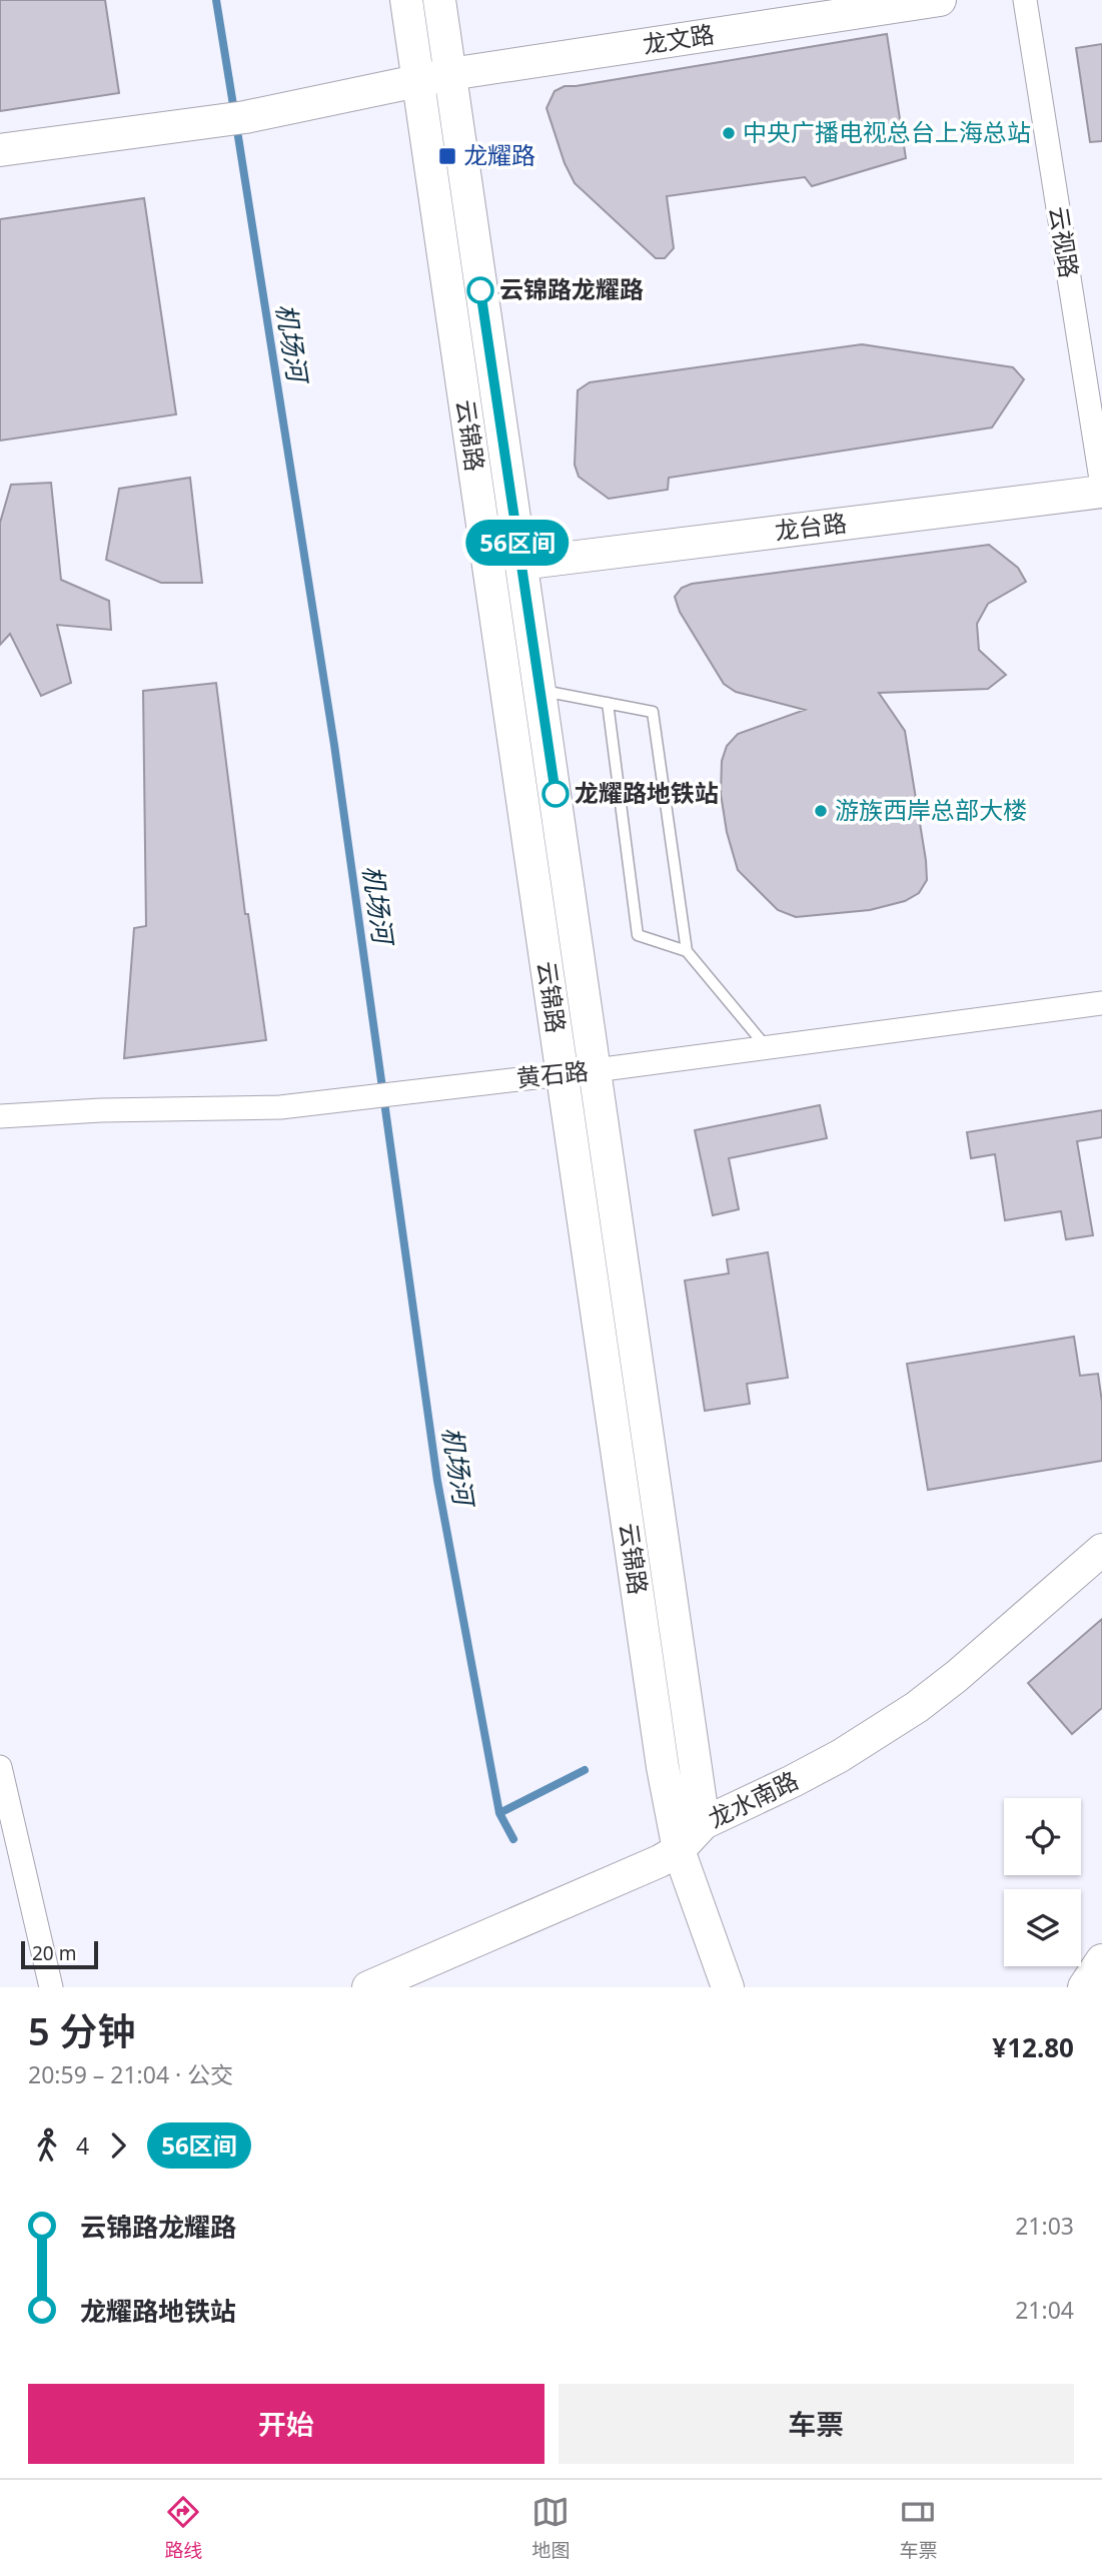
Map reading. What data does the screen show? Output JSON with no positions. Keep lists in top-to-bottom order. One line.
{"streets":{"main road":["龙文路","云锦路","龙台路","龙水南路"],"street":["云视路","黄石路"]},"crossings":[["龙文路","云锦路"],["云锦路","龙台路"],["云锦路","黄石路"],["云锦路","龙水南路"]],"water":["机场河"],"places":{"other":["中央广播电视总台上海总站","云锦路龙耀路","龙耀路地铁站","游族西岸总部大楼"],"transit":["龙耀路"]},"lines":["bus line 56区间"],"scale_bar":"20 m","page":{"on_map":"56区间","scale":"20 m","heading":["5 分钟","20:59 – 21:04 · 公交","¥12.80"],"legs":["4","56区间"],"list":[{"name":"云锦路龙耀路","value":"21:03"},{"name":"龙耀路地铁站","value":"21:04"}],"buttons":["开始","车票"],"tabs":["路线","地图","车票"]}}
